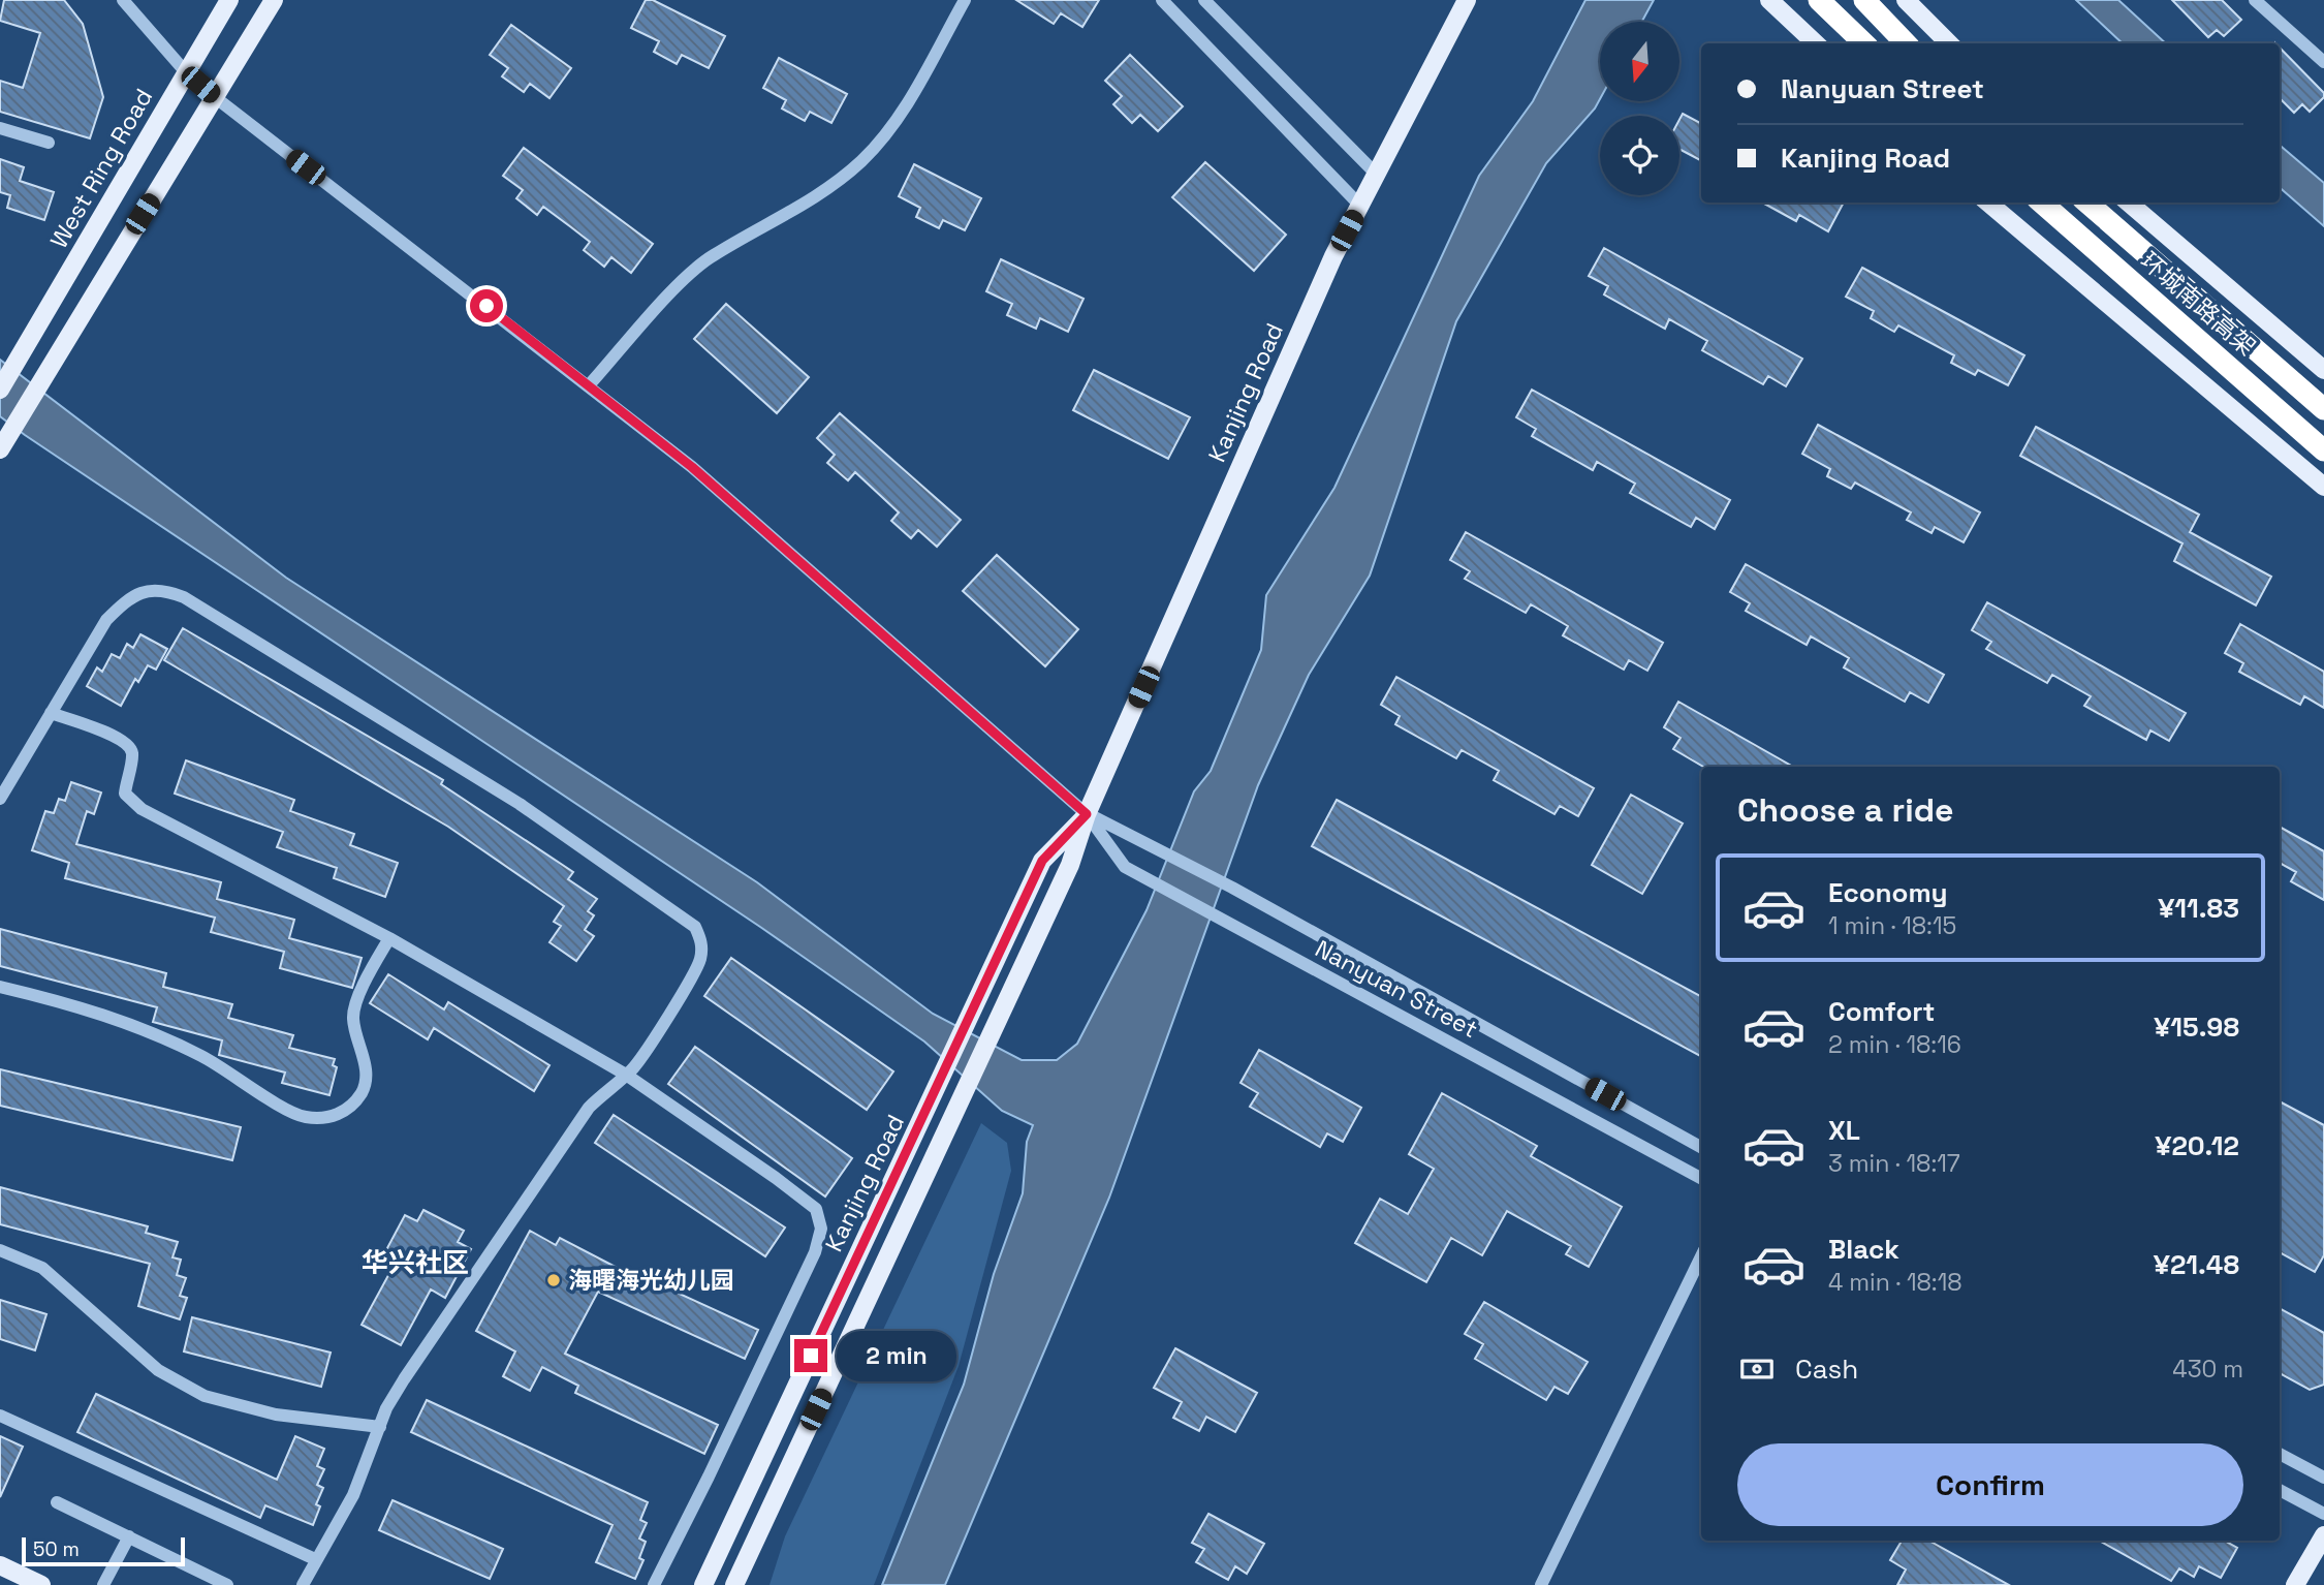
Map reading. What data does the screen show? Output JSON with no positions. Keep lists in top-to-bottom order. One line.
{"streets":{"highway":["环城南路高架"],"main road":["West Ring Road","Kanjing Road"],"street":["Nanyuan Street"]},"crossings":[["West Ring Road","Nanyuan Street"],["Kanjing Road","Nanyuan Street"]],"districts":["华兴社区"],"places":["海曙海光幼儿园"],"scale_bar":"50 m","north":"bottom","page":{"banner":["Nanyuan Street","Kanjing Road"],"heading":"Choose a ride","list":[{"name":"Economy","note":"1 min · 18:15","value":"¥11.83"},{"name":"Comfort","note":"2 min · 18:16","value":"¥15.98"},{"name":"XL","note":"3 min · 18:17","value":"¥20.12"},{"name":"Black","note":"4 min · 18:18","value":"¥21.48"}],"pay":["Cash","430 m"],"bubble":"2 min","buttons":"Confirm","scale":"50 m"}}
